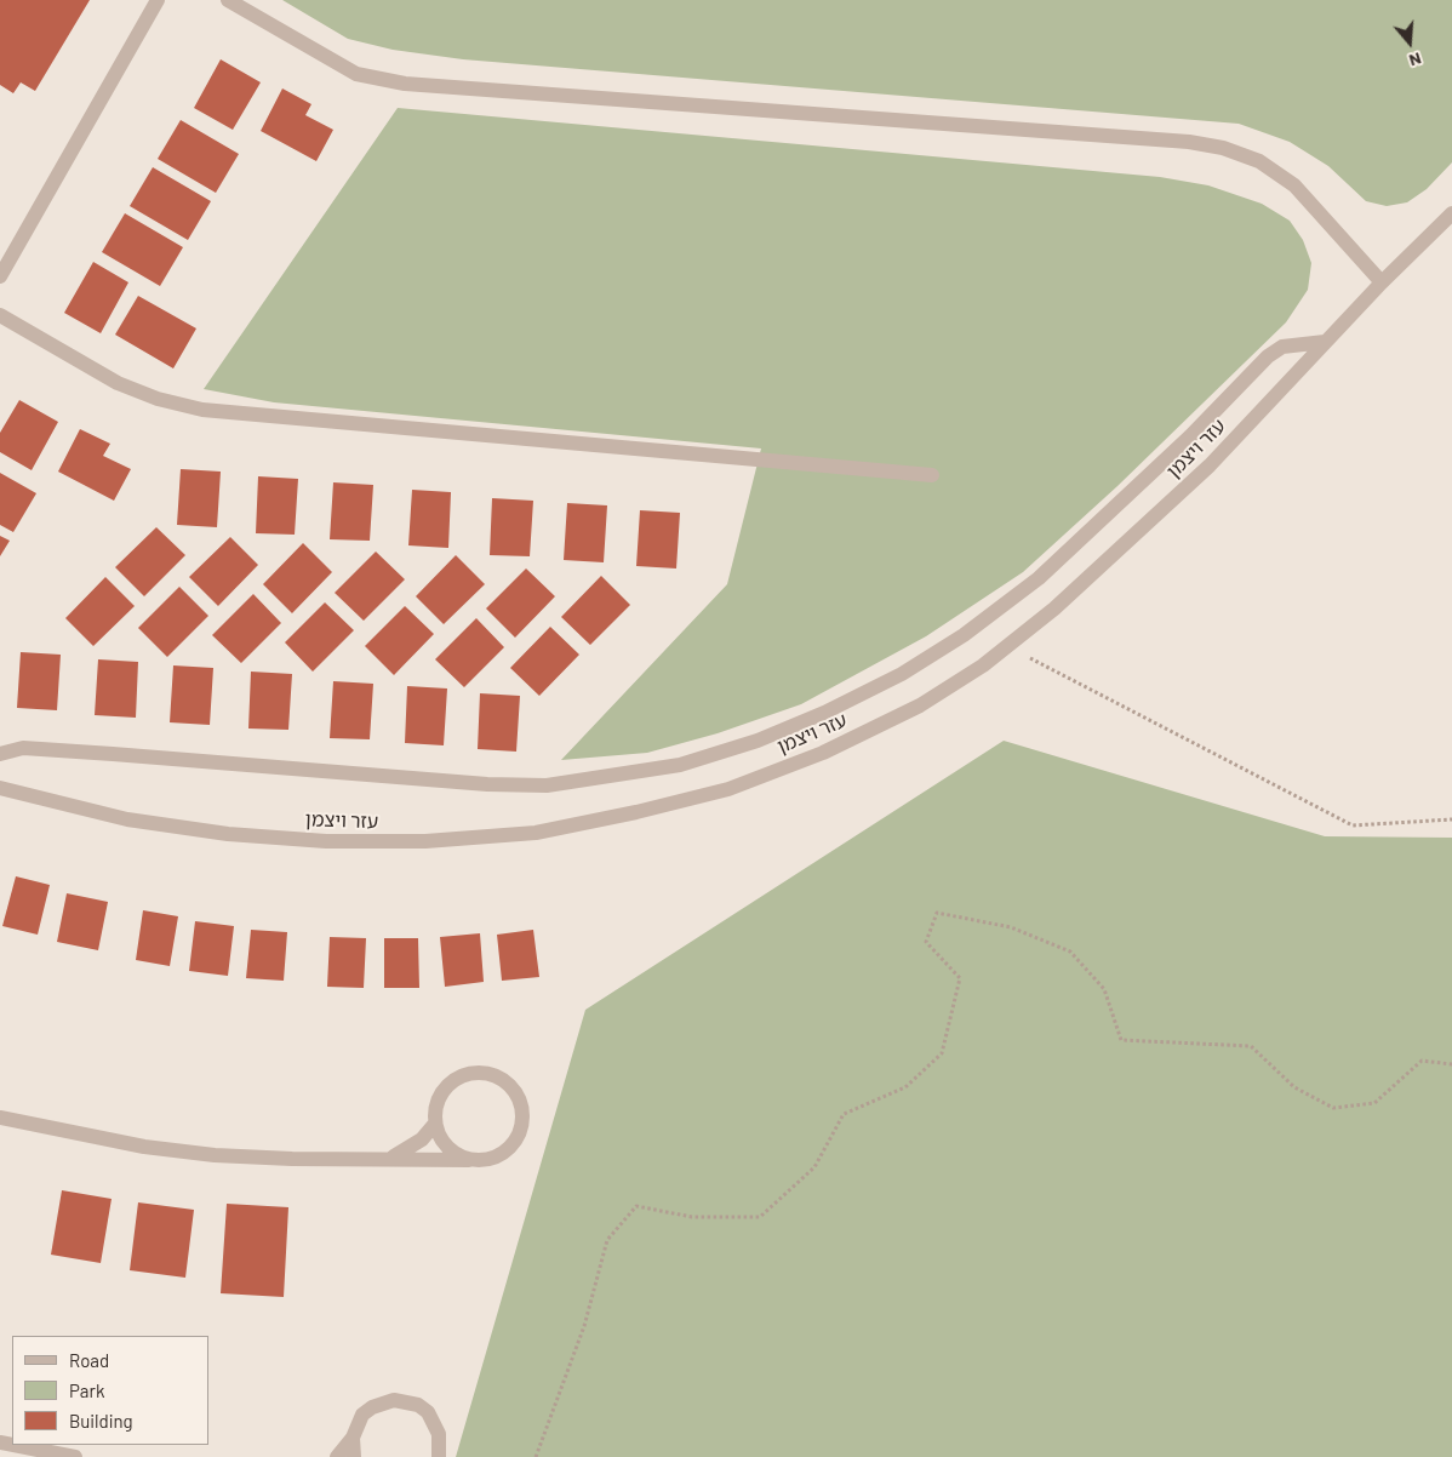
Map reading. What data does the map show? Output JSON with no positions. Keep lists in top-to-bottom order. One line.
{"streets":{"street":["עזר ויצמן"]},"legend":["Road","Park","Building"],"north":"bottom"}
